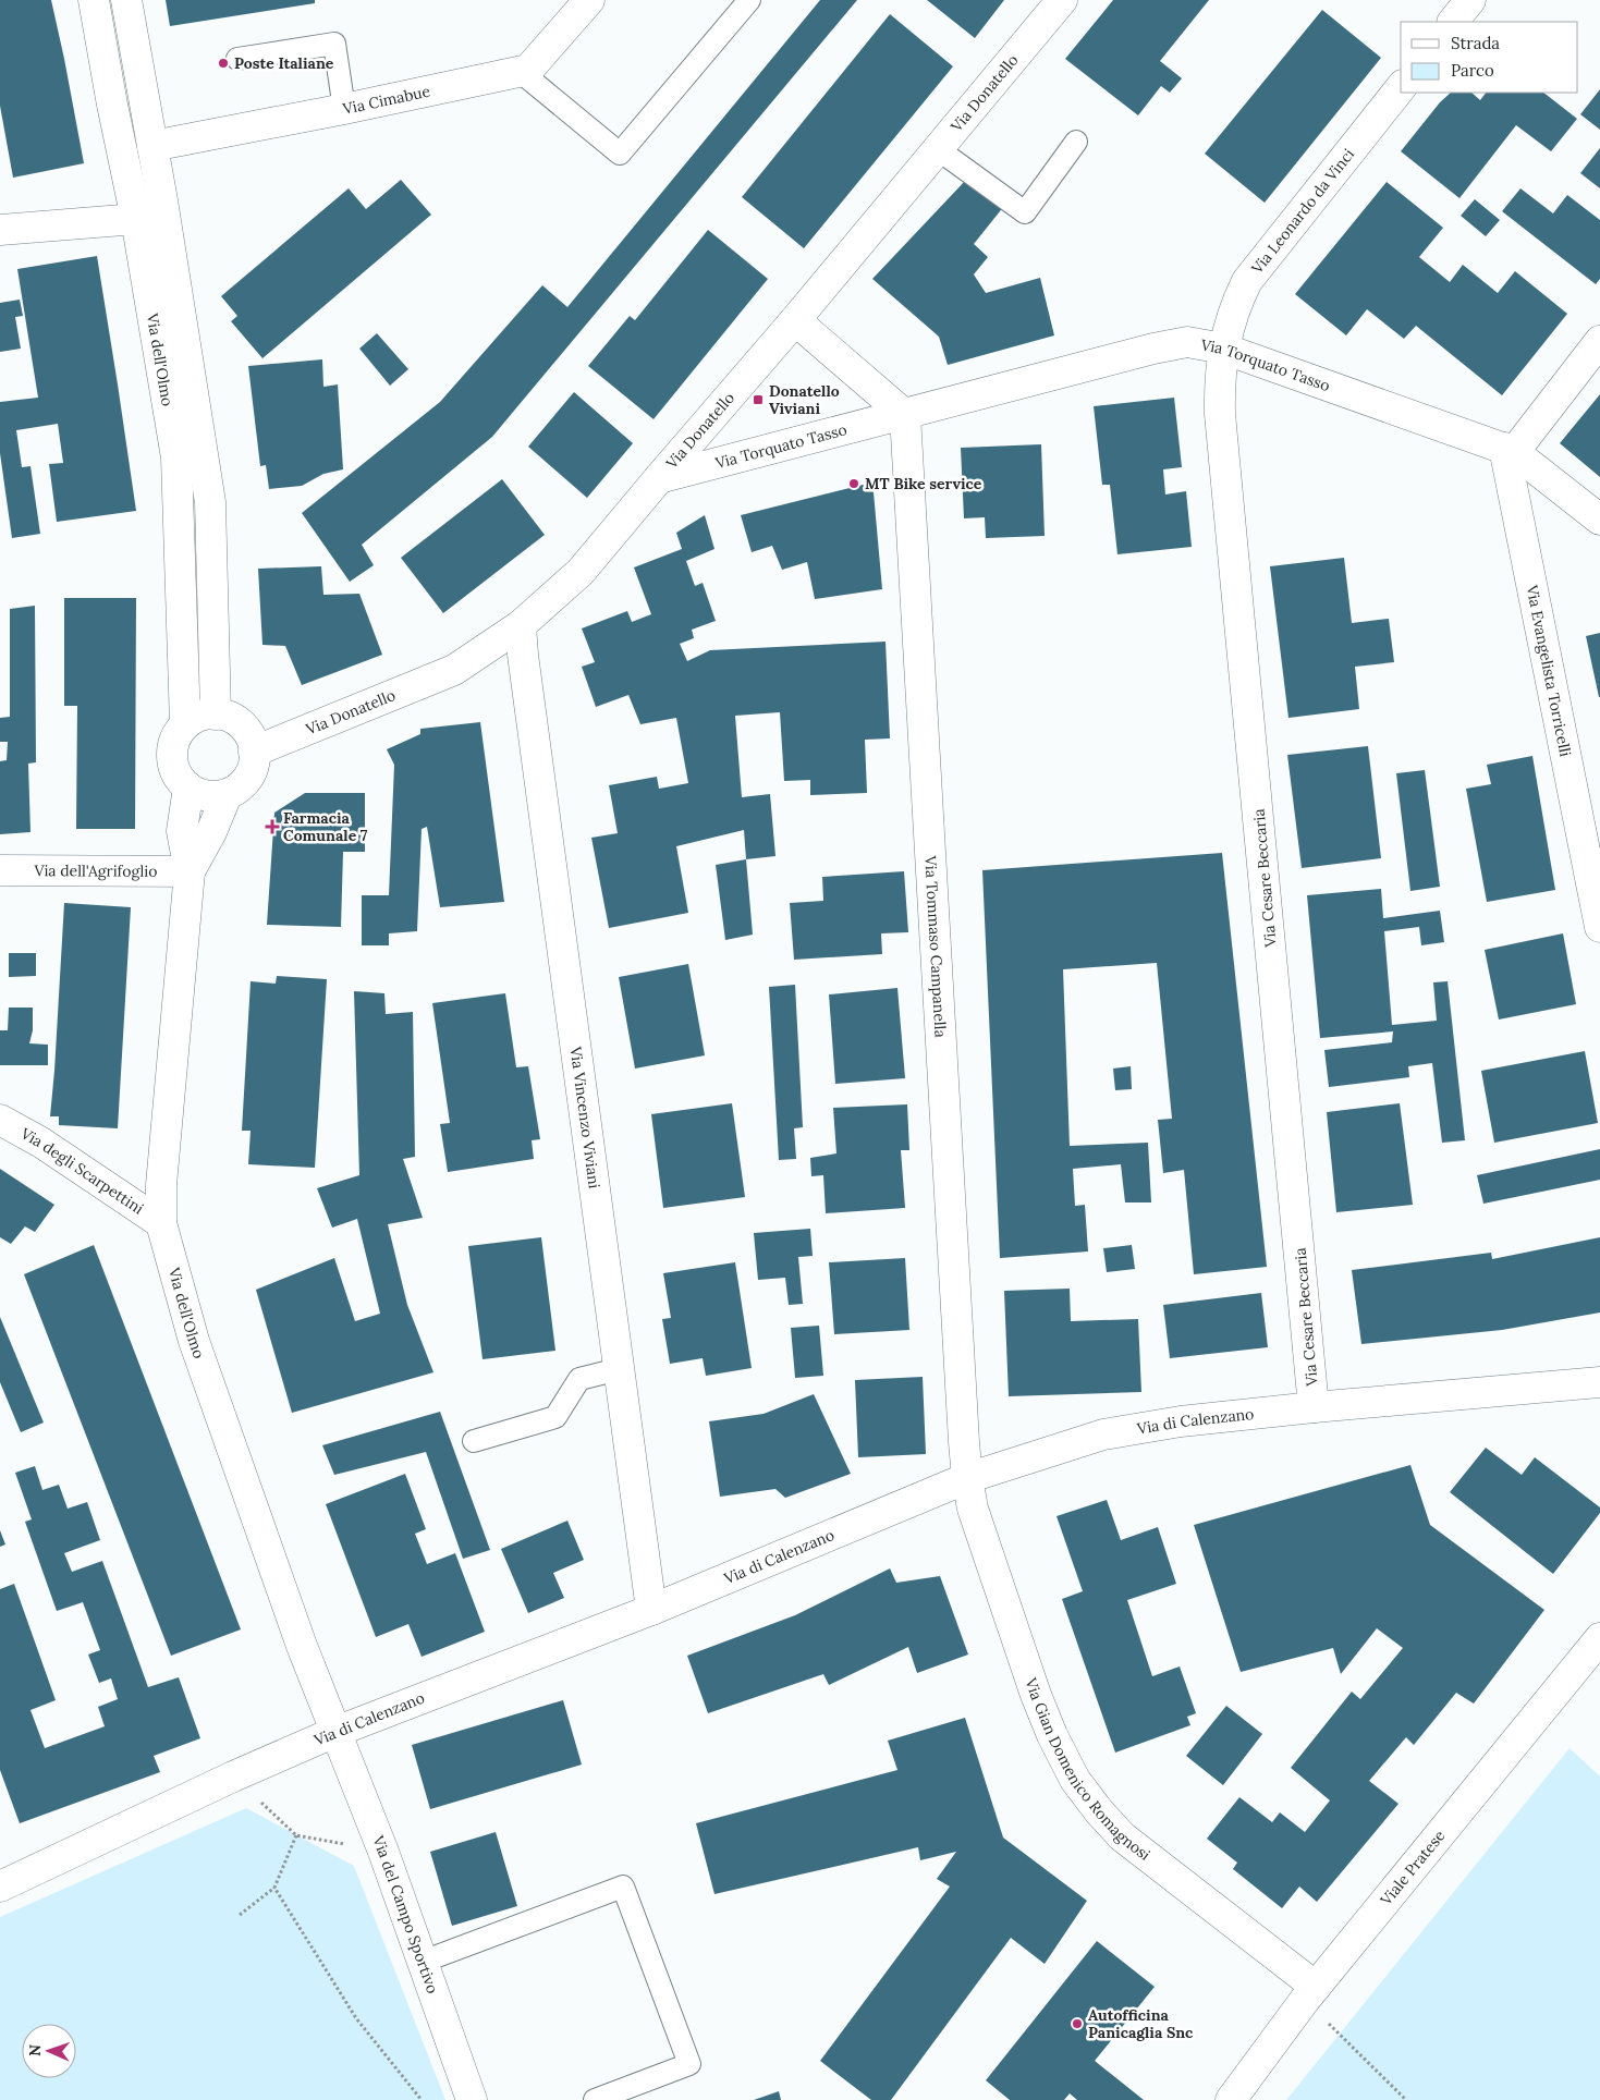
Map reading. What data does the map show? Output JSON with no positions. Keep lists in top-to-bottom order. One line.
{"streets":{"street":["Via Donatello","Via Cimabue","Via Leonardo da Vinci","Via dell'Olmo","Via Torquato Tasso","Via Evangelista Torricelli","Via dell'Agrifoglio","Via Cesare Beccaria","Via Tommaso Campanella","Via Vincenzo Viviani","Via degli Scarpettini","Via di Calenzano","Via Gian Domenico Romagnosi","Viale Pratese","Via del Campo Sportivo"]},"crossings":[["Via Donatello","Via dell'Olmo"],["Via Donatello","Via Torquato Tasso"],["Via Donatello","Via Vincenzo Viviani"],["Via Cimabue","Via dell'Olmo"],["Via Leonardo da Vinci","Via Torquato Tasso"],["Via Leonardo da Vinci","Via Cesare Beccaria"],["Via dell'Olmo","Via dell'Agrifoglio"],["Via dell'Olmo","Via degli Scarpettini"],["Via dell'Olmo","Via di Calenzano"],["Via dell'Olmo","Via del Campo Sportivo"],["Via Torquato Tasso","Via Evangelista Torricelli"],["Via Torquato Tasso","Via Cesare Beccaria"],["Via Torquato Tasso","Via Tommaso Campanella"],["Via Cesare Beccaria","Via di Calenzano"],["Via Tommaso Campanella","Via di Calenzano"],["Via Tommaso Campanella","Via Gian Domenico Romagnosi"],["Via Vincenzo Viviani","Via di Calenzano"],["Via di Calenzano","Via Gian Domenico Romagnosi"],["Via di Calenzano","Via del Campo Sportivo"],["Via Gian Domenico Romagnosi","Viale Pratese"]],"places":{"other":["Poste Italiane","MT Bike service","Autofficina Panicaglia Snc"],"transit":["Donatello Viviani"],"health":["Farmacia Comunale 7"]},"legend":["Strada","Parco"],"north":"left"}
